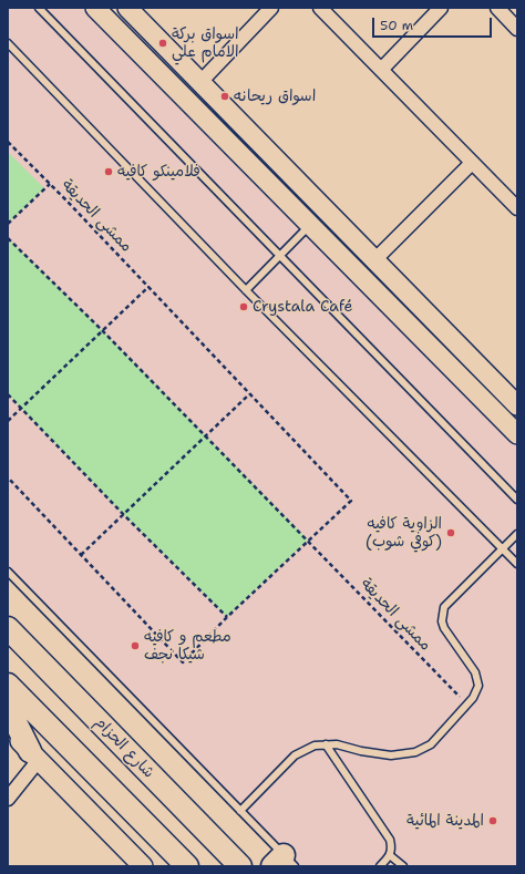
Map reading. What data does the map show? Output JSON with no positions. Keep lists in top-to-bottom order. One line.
{"streets":{"main road":["شارع الحزام"],"path":["ممشى الحديقة"]},"places":["اسواق بركة الامام علي","اسواق ريحانه","فلامينكو كافيه","Crystala Café","الزاوية كافيه (كوفي شوب)","مطعم و كافيه شيكا نجف","المدينة المائية"],"scale_bar":"50 m"}
